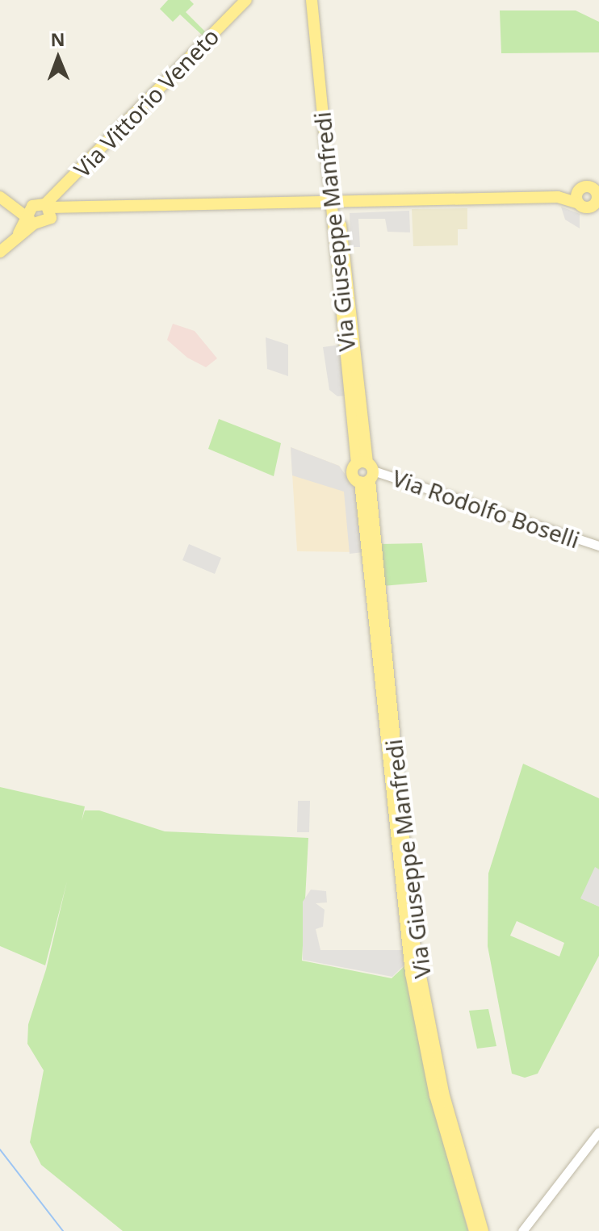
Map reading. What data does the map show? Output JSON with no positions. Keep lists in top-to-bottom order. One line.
{"streets":{"main road":["Via Vittorio Veneto","Via Giuseppe Manfredi"],"street":["Via Rodolfo Boselli"]},"crossings":[["Via Giuseppe Manfredi","Via Rodolfo Boselli"]],"north":"top"}
